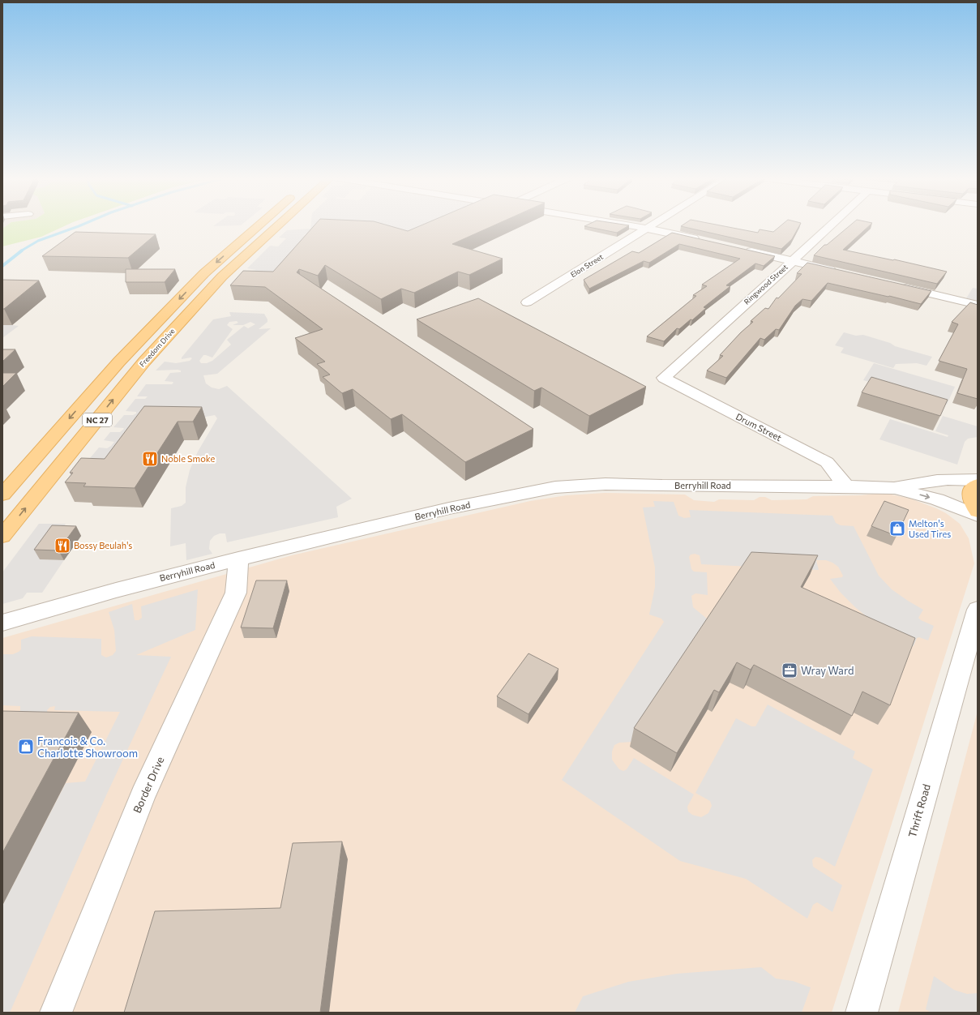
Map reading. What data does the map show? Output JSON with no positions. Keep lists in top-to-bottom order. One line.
{"streets":{"main road":["Freedom Drive","NC 27"],"street":["Elon Street","Ringwood Street","Drum Street","Berryhill Road","Border Drive","Thrift Road"]},"crossings":[["Ringwood Street","Drum Street"],["Drum Street","Berryhill Road"],["Berryhill Road","Border Drive"]],"places":{"restaurant":["Noble Smoke","Bossy Beulah's"],"shop":["Melton's Used Tires","Francois & Co. Charlotte Showroom"],"office":["Wray Ward"]}}
